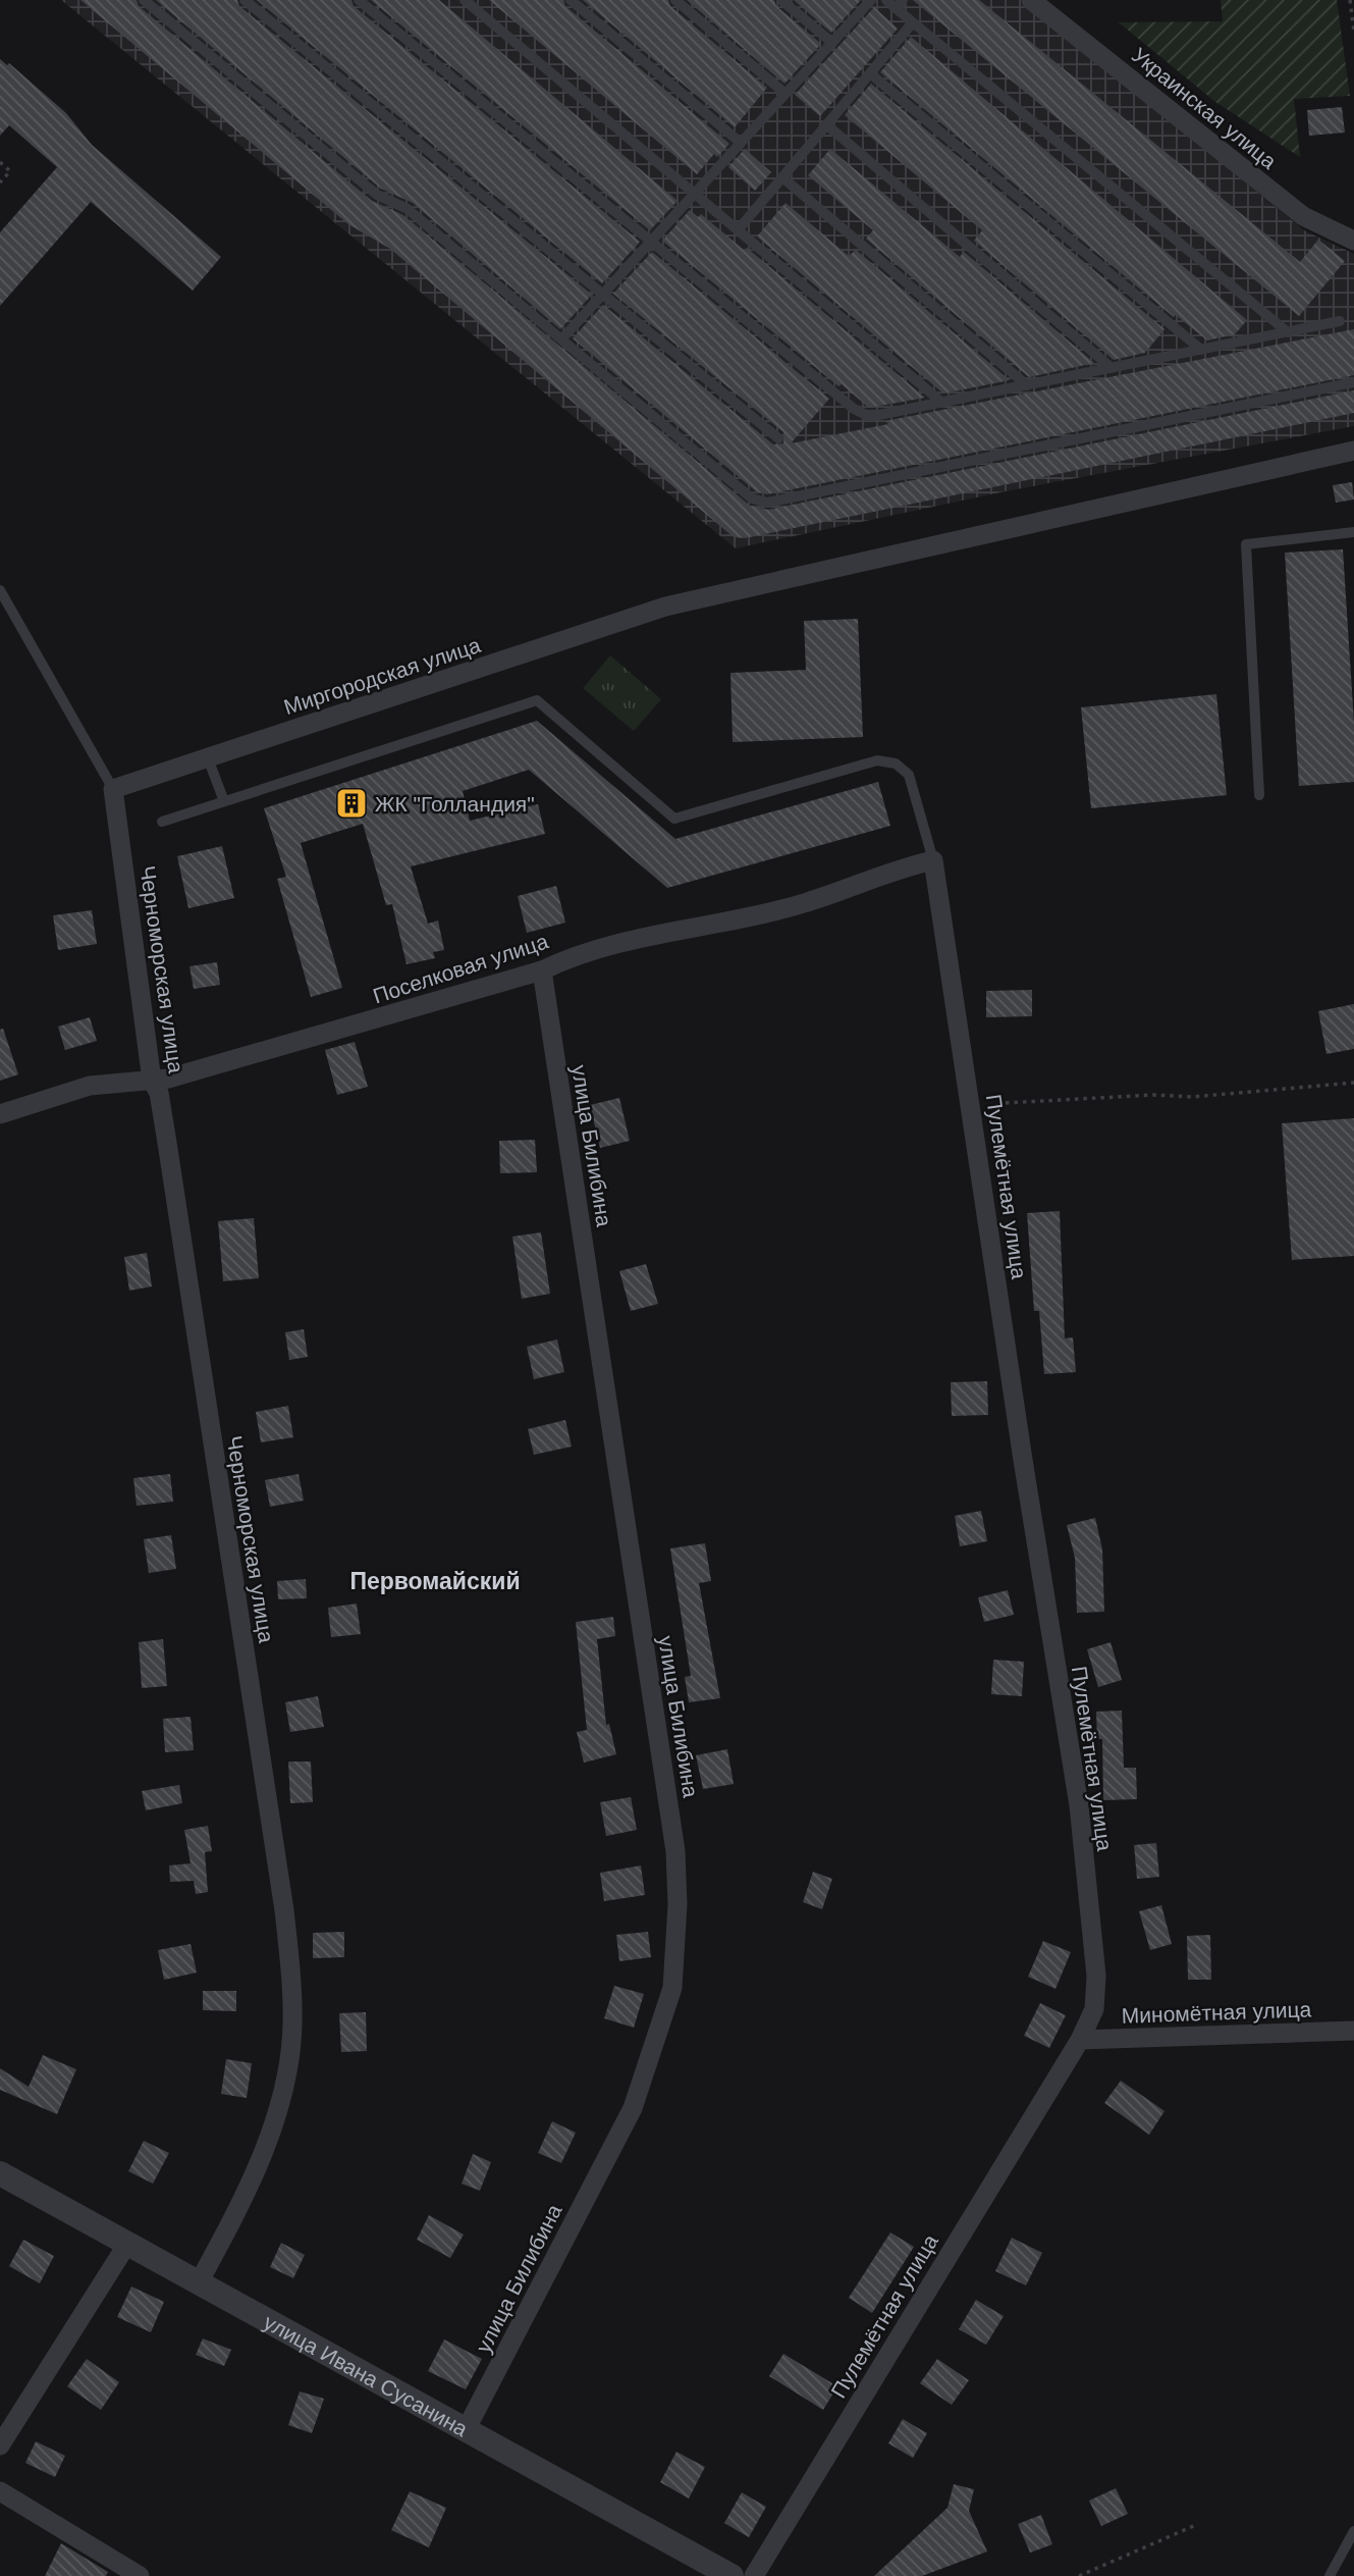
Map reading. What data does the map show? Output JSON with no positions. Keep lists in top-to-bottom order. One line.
{"streets":{"street":["Украинская улица","Миргородская улица","Поселковая улица","Черноморская улица","улица Билибина","Пулемётная улица","Миномётная улица","улица Ивана Сусанина"]},"crossings":[["Миргородская улица","Черноморская улица"],["Поселковая улица","Черноморская улица"],["Поселковая улица","улица Билибина"],["Поселковая улица","Пулемётная улица"],["Черноморская улица","улица Ивана Сусанина"],["улица Билибина","улица Ивана Сусанина"],["Пулемётная улица","Миномётная улица"]],"districts":["Первомайский"],"places":{"building":["ЖК \"Голландия\""]}}
